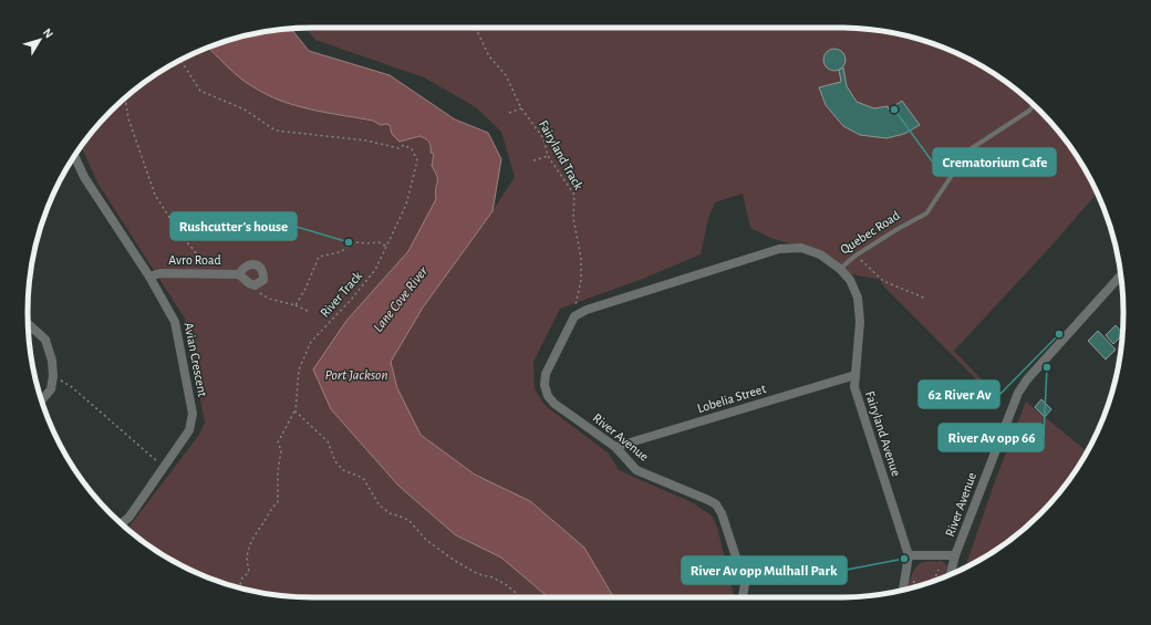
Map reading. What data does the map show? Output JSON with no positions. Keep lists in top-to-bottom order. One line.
{"streets":{"street":["Quebec Road","Avro Road","Avian Crescent","Lobelia Street","Fairyland Avenue","River Avenue"],"path":["Fairyland Track","River Track"]},"crossings":[["Fairyland Track","Quebec Road"],["Fairyland Track","River Avenue"],["Quebec Road","Fairyland Avenue"],["Quebec Road","River Avenue"],["Avro Road","Avian Crescent"],["Lobelia Street","Fairyland Avenue"],["Lobelia Street","River Avenue"]],"water":["Lane Cove River","Port Jackson"],"places":["Crematorium Cafe","Rushcutter's house","62 River Av","River Av opp 66","River Av opp Mulhall Park"],"north":"top right"}
